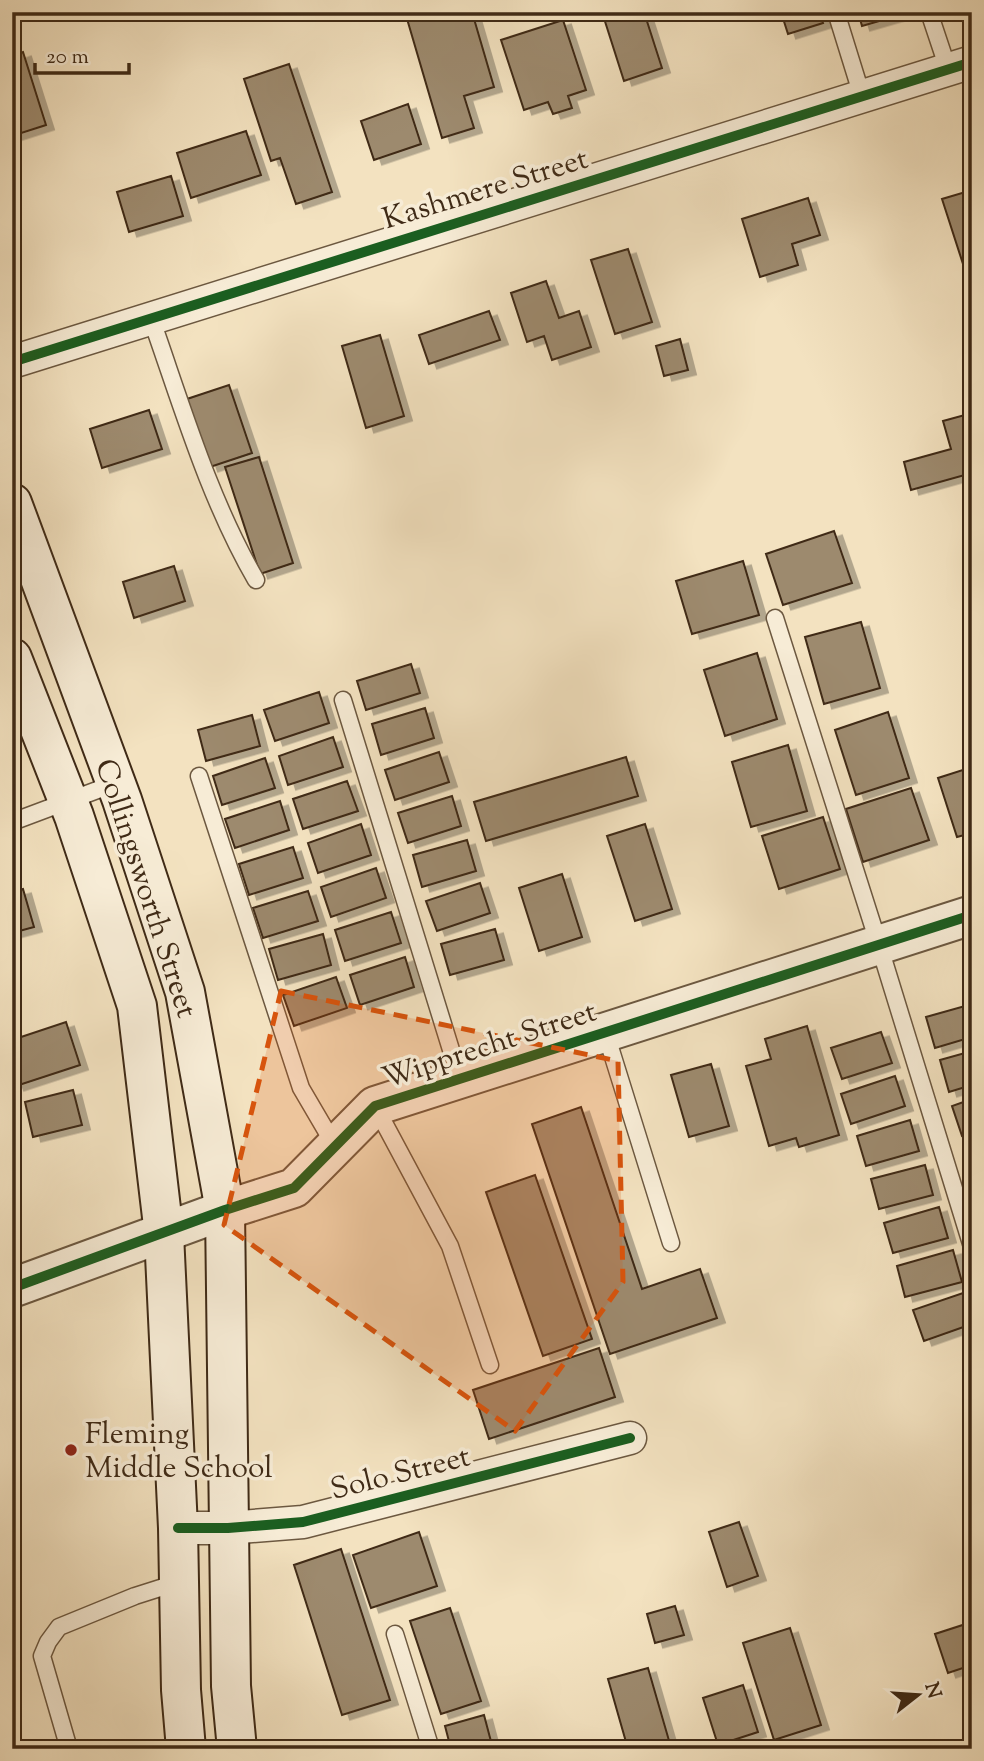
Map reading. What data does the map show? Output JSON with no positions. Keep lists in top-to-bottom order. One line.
{"streets":{"main road":["Collingsworth Street","Wipprecht Street"],"street":["Kashmere Street","Solo Street"]},"crossings":[["Collingsworth Street","Wipprecht Street"],["Collingsworth Street","Solo Street"]],"places":["Fleming Middle School"],"scale_bar":"20 m","north":"right"}
